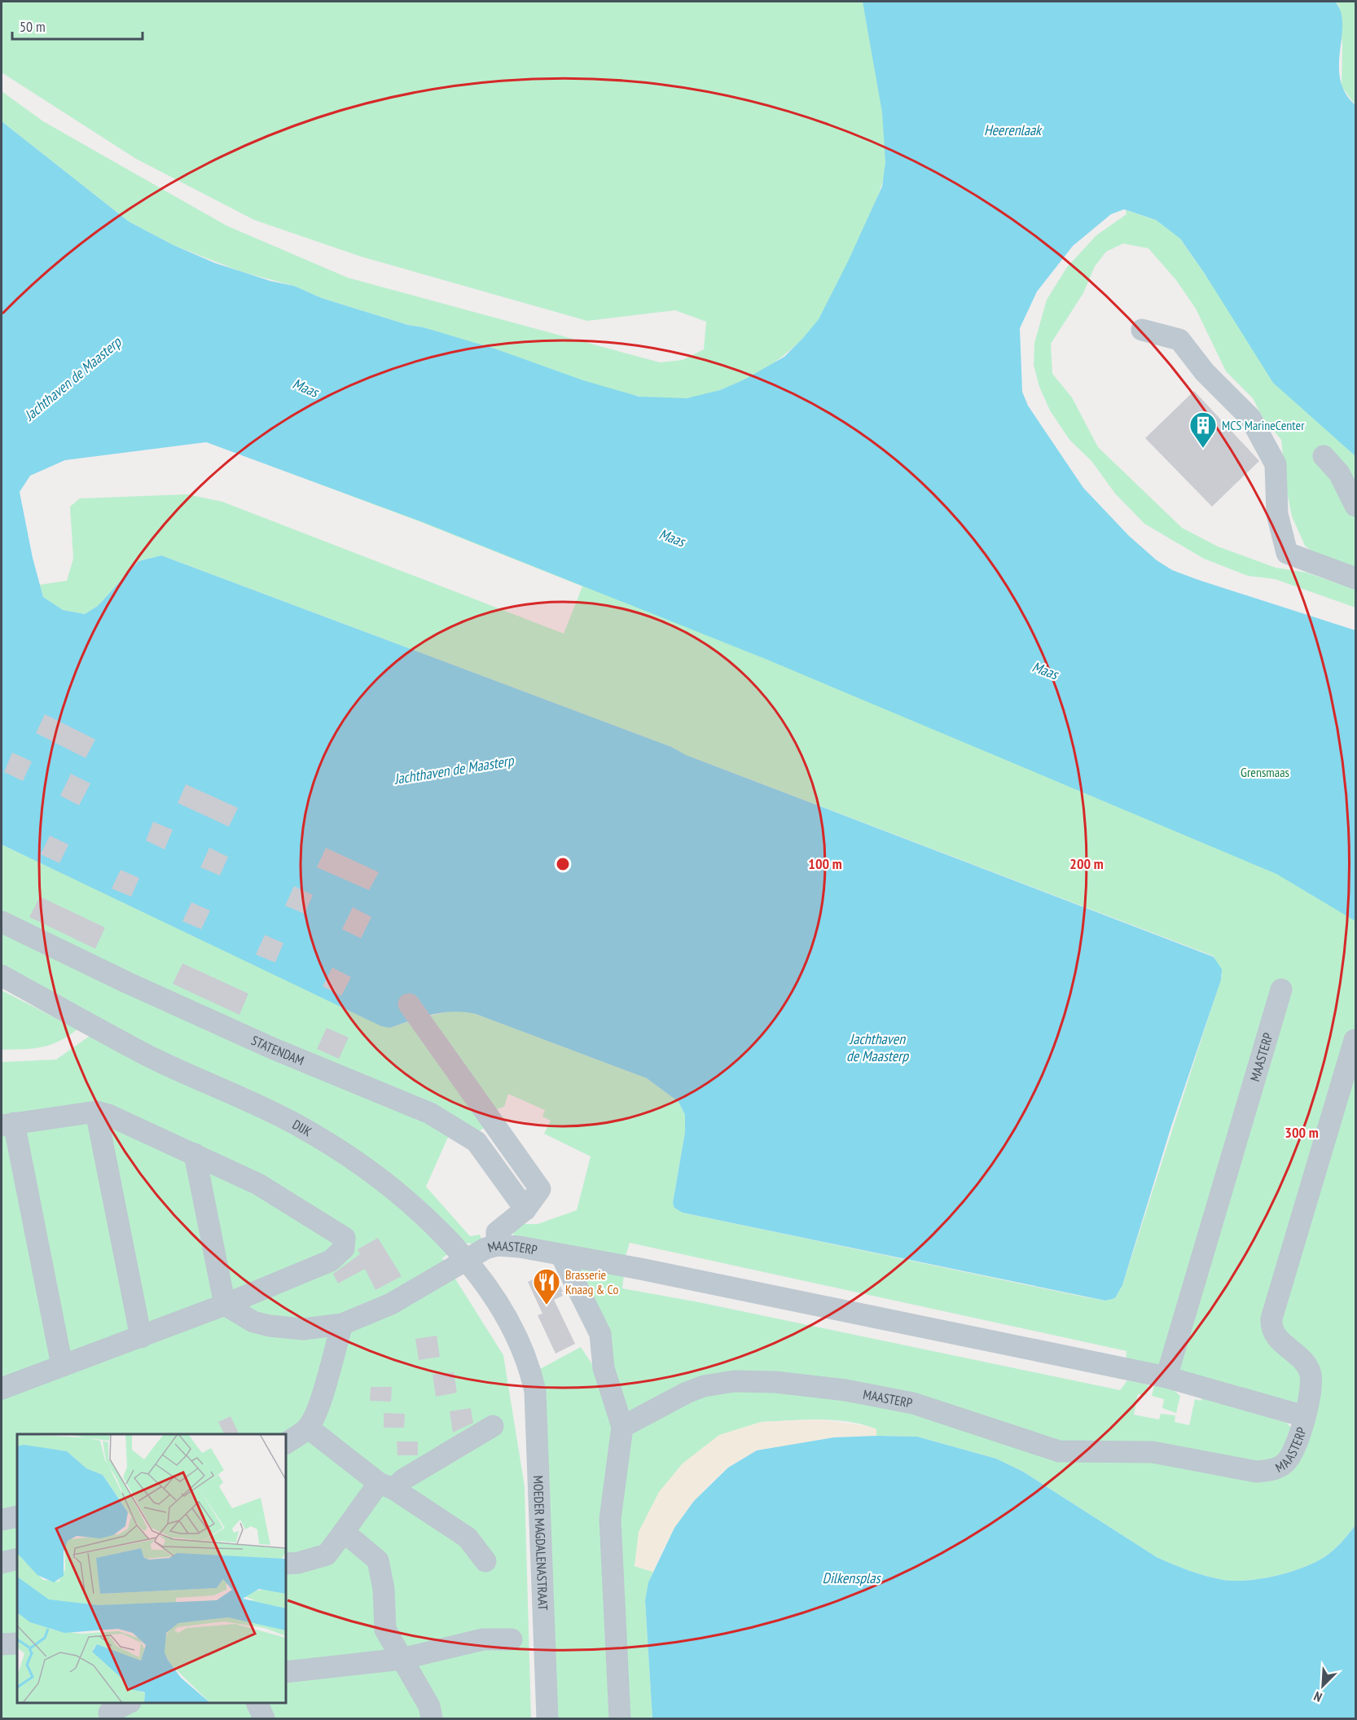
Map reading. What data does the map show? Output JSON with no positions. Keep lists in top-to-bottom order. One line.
{"streets":{"street":["STATENDAM","MAASTERP","DIJK","MOEDER MAGDALENASTRAAT"]},"crossings":[["MAASTERP","DIJK"],["DIJK","MOEDER MAGDALENASTRAAT"]],"water":["Heerenlaak","Jachthaven de Maasterp","Maas","Dilkensplas"],"parks":["Grensmaas"],"places":{"building":["MCS MarineCenter"],"restaurant":["Brasserie Knaag & Co"]},"scale_bar":"50 m","north":"bottom left","rings":["100 m","200 m","300 m"]}
